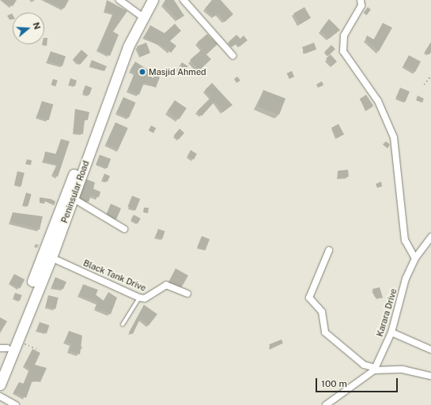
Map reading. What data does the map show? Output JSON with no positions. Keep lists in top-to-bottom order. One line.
{"streets":{"main road":["Peninsular Road"],"street":["Black Tank Drive","Karara Drive"]},"crossings":[["Peninsular Road","Black Tank Drive"]],"places":["Masjid Ahmed"],"scale_bar":"100 m","north":"right"}
